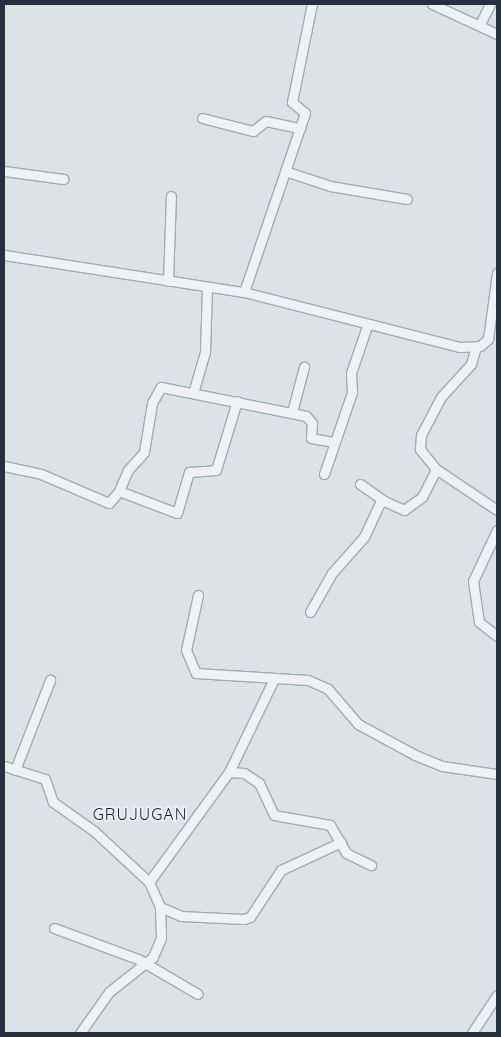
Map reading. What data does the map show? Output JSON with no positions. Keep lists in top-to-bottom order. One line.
{"districts":["GRUJUGAN"]}
